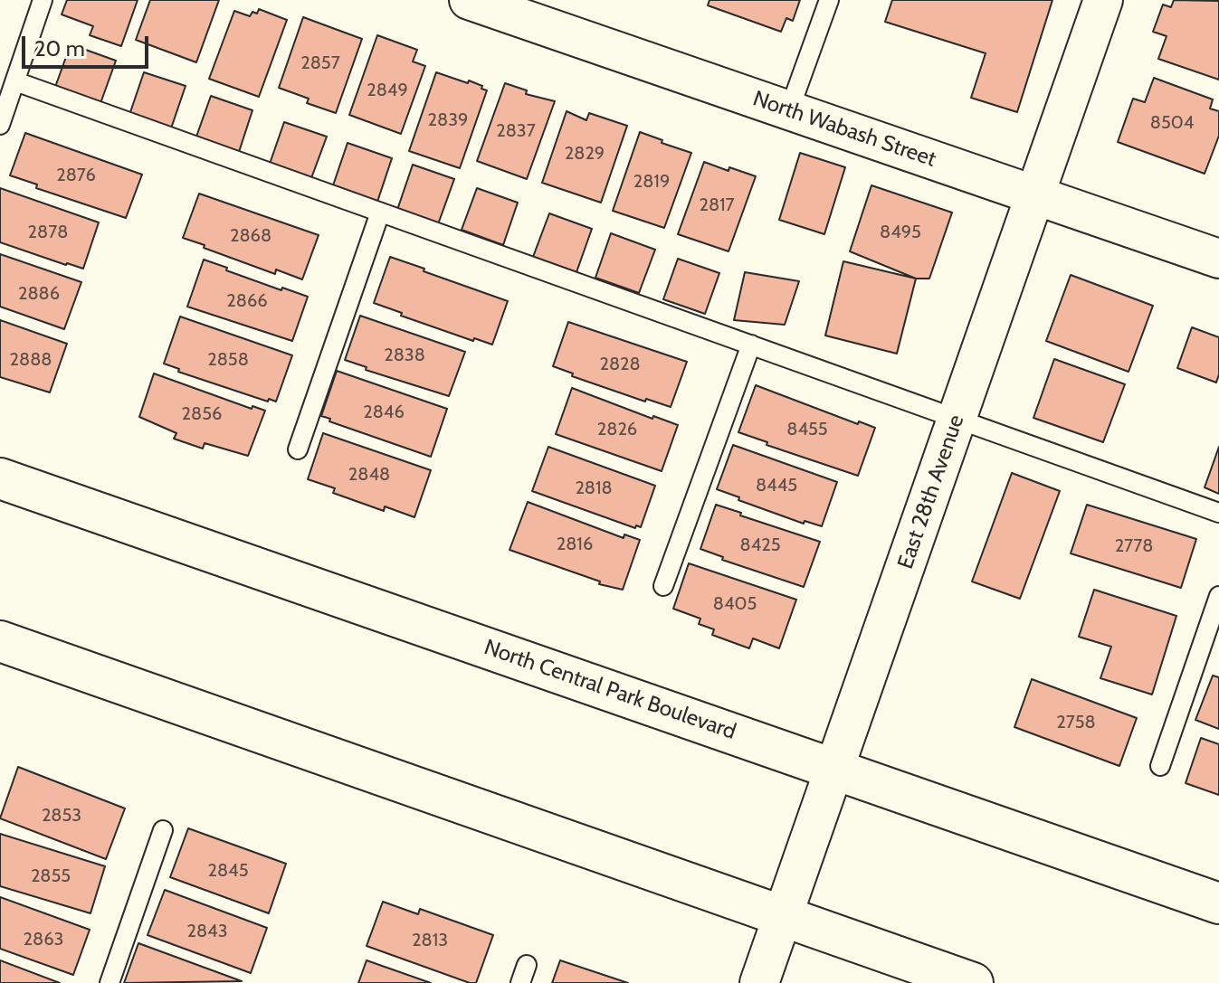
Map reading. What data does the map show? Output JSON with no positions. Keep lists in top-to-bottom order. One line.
{"streets":{"main road":["North Central Park Boulevard"],"street":["North Wabash Street","East 28th Avenue"]},"crossings":[["North Wabash Street","East 28th Avenue"],["East 28th Avenue","North Central Park Boulevard"]],"house_numbers":["2857","2849","2839","8504","2837","2829","2876","2819","2817","2878","8495","2868","2886","2866","2838","2888","2858","2828","2846","2856","2826","8455","2848","8445","2818","2816","8425","2778","8405","2758","2853","2845","2855","2843","2863","2813"],"scale_bar":"20 m"}
